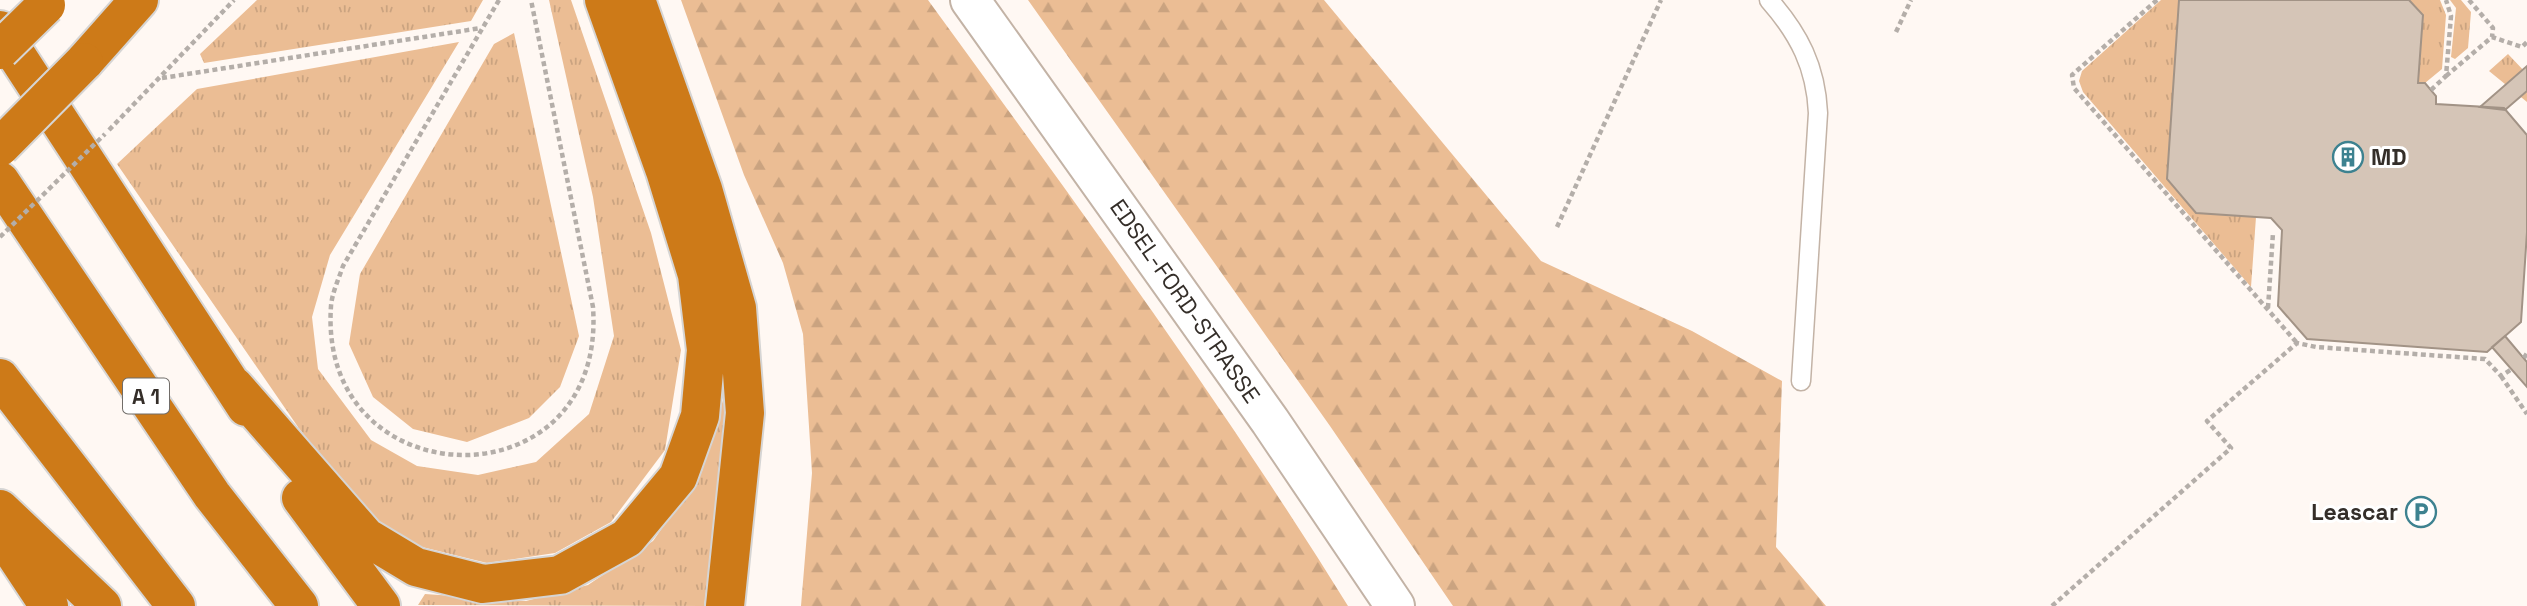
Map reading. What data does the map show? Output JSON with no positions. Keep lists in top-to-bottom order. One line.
{"streets":{"highway":["A 1"],"street":["EDSEL-FORD-STRASSE"]},"places":{"building":["MD"],"parking":["Leascar"]}}
